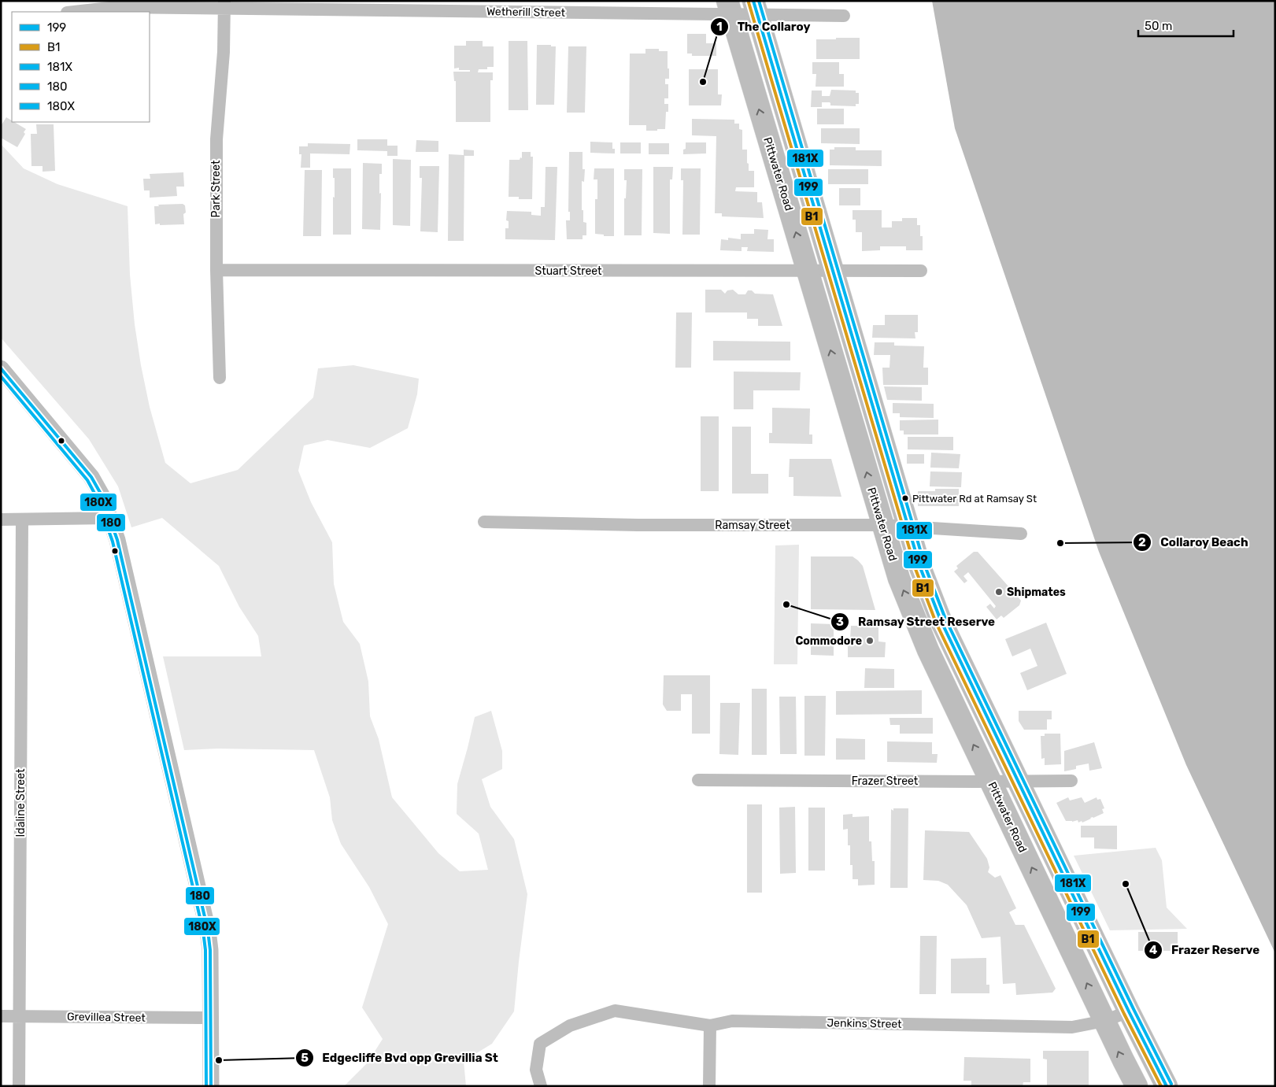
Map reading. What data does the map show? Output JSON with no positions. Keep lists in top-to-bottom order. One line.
{"streets":{"highway":["Pittwater Road"],"street":["Wetherill Street","Park Street","Stuart Street","Ramsay Street","Frazer Street","Idaline Street","Grevillea Street","Jenkins Street"]},"crossings":[["Wetherill Street","Pittwater Road"],["Wetherill Street","Park Street"],["Pittwater Road","Stuart Street"],["Pittwater Road","Ramsay Street"],["Pittwater Road","Frazer Street"],["Pittwater Road","Jenkins Street"],["Park Street","Stuart Street"],["Idaline Street","Grevillea Street"]],"places":["The Collaroy","Pittwater Rd at Ramsay St","Collaroy Beach","Shipmates","Ramsay Street Reserve","Commodore","Frazer Reserve","Edgecliffe Bvd opp Grevillia St"],"lines":["transit line 199","transit line 181X","transit line B1","transit line 180","transit line 180X"],"legend":["199","B1","181X","180","180X"],"scale_bar":"50 m"}
